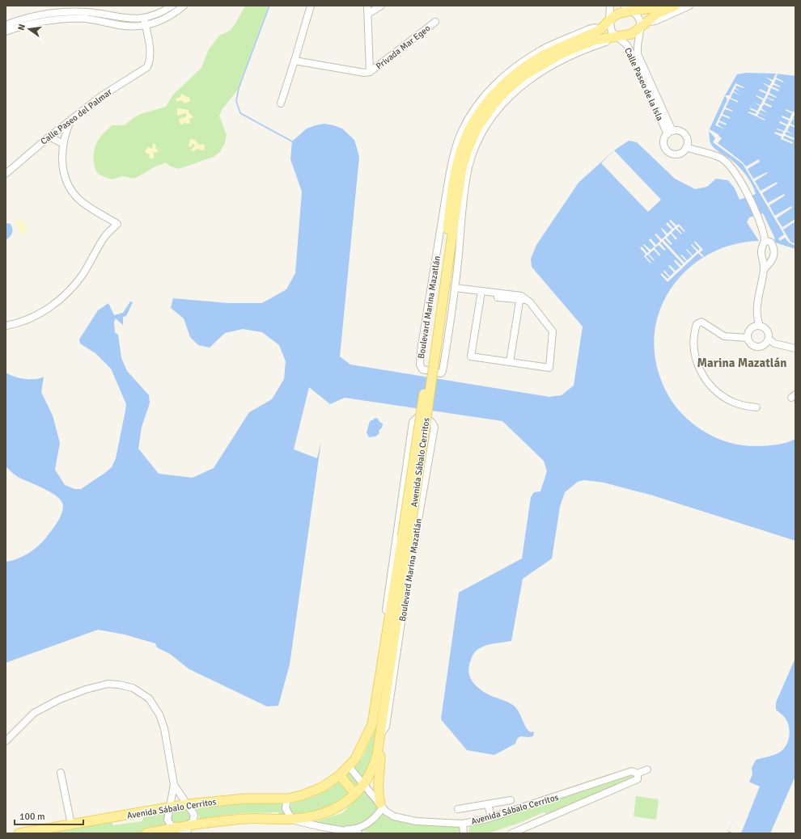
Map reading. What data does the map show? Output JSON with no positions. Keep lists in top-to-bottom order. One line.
{"streets":{"main road":["Boulevard Marina Mazatlán","Avenida Sábalo Cerritos"],"street":["Privada Mar Egeo","Calle Paseo de la Isla","Calle Paseo del Palmar"]},"crossings":[["Calle Paseo de la Isla","Boulevard Marina Mazatlán"],["Boulevard Marina Mazatlán","Avenida Sábalo Cerritos"]],"districts":["Marina Mazatlán"],"scale_bar":"100 m","north":"left"}
